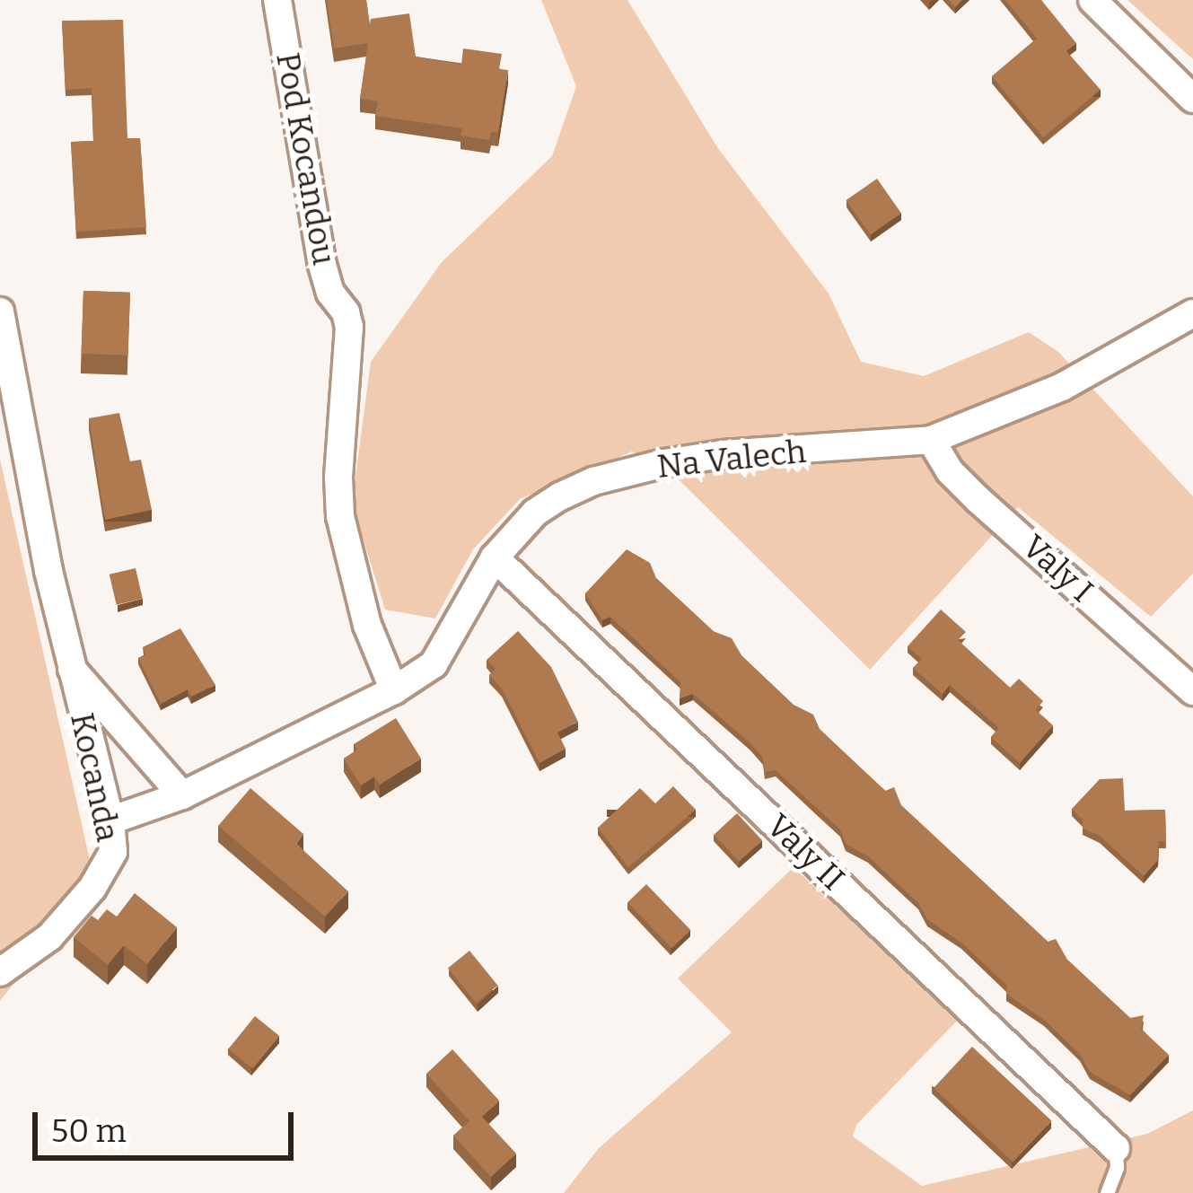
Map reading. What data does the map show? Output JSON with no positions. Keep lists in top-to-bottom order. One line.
{"streets":{"street":["Pod Kocandou","Na Valech","Valy I","Kocanda","Valy II"]},"crossings":[["Pod Kocandou","Na Valech"],["Na Valech","Valy I"],["Na Valech","Kocanda"],["Na Valech","Valy II"]],"scale_bar":"50 m"}
